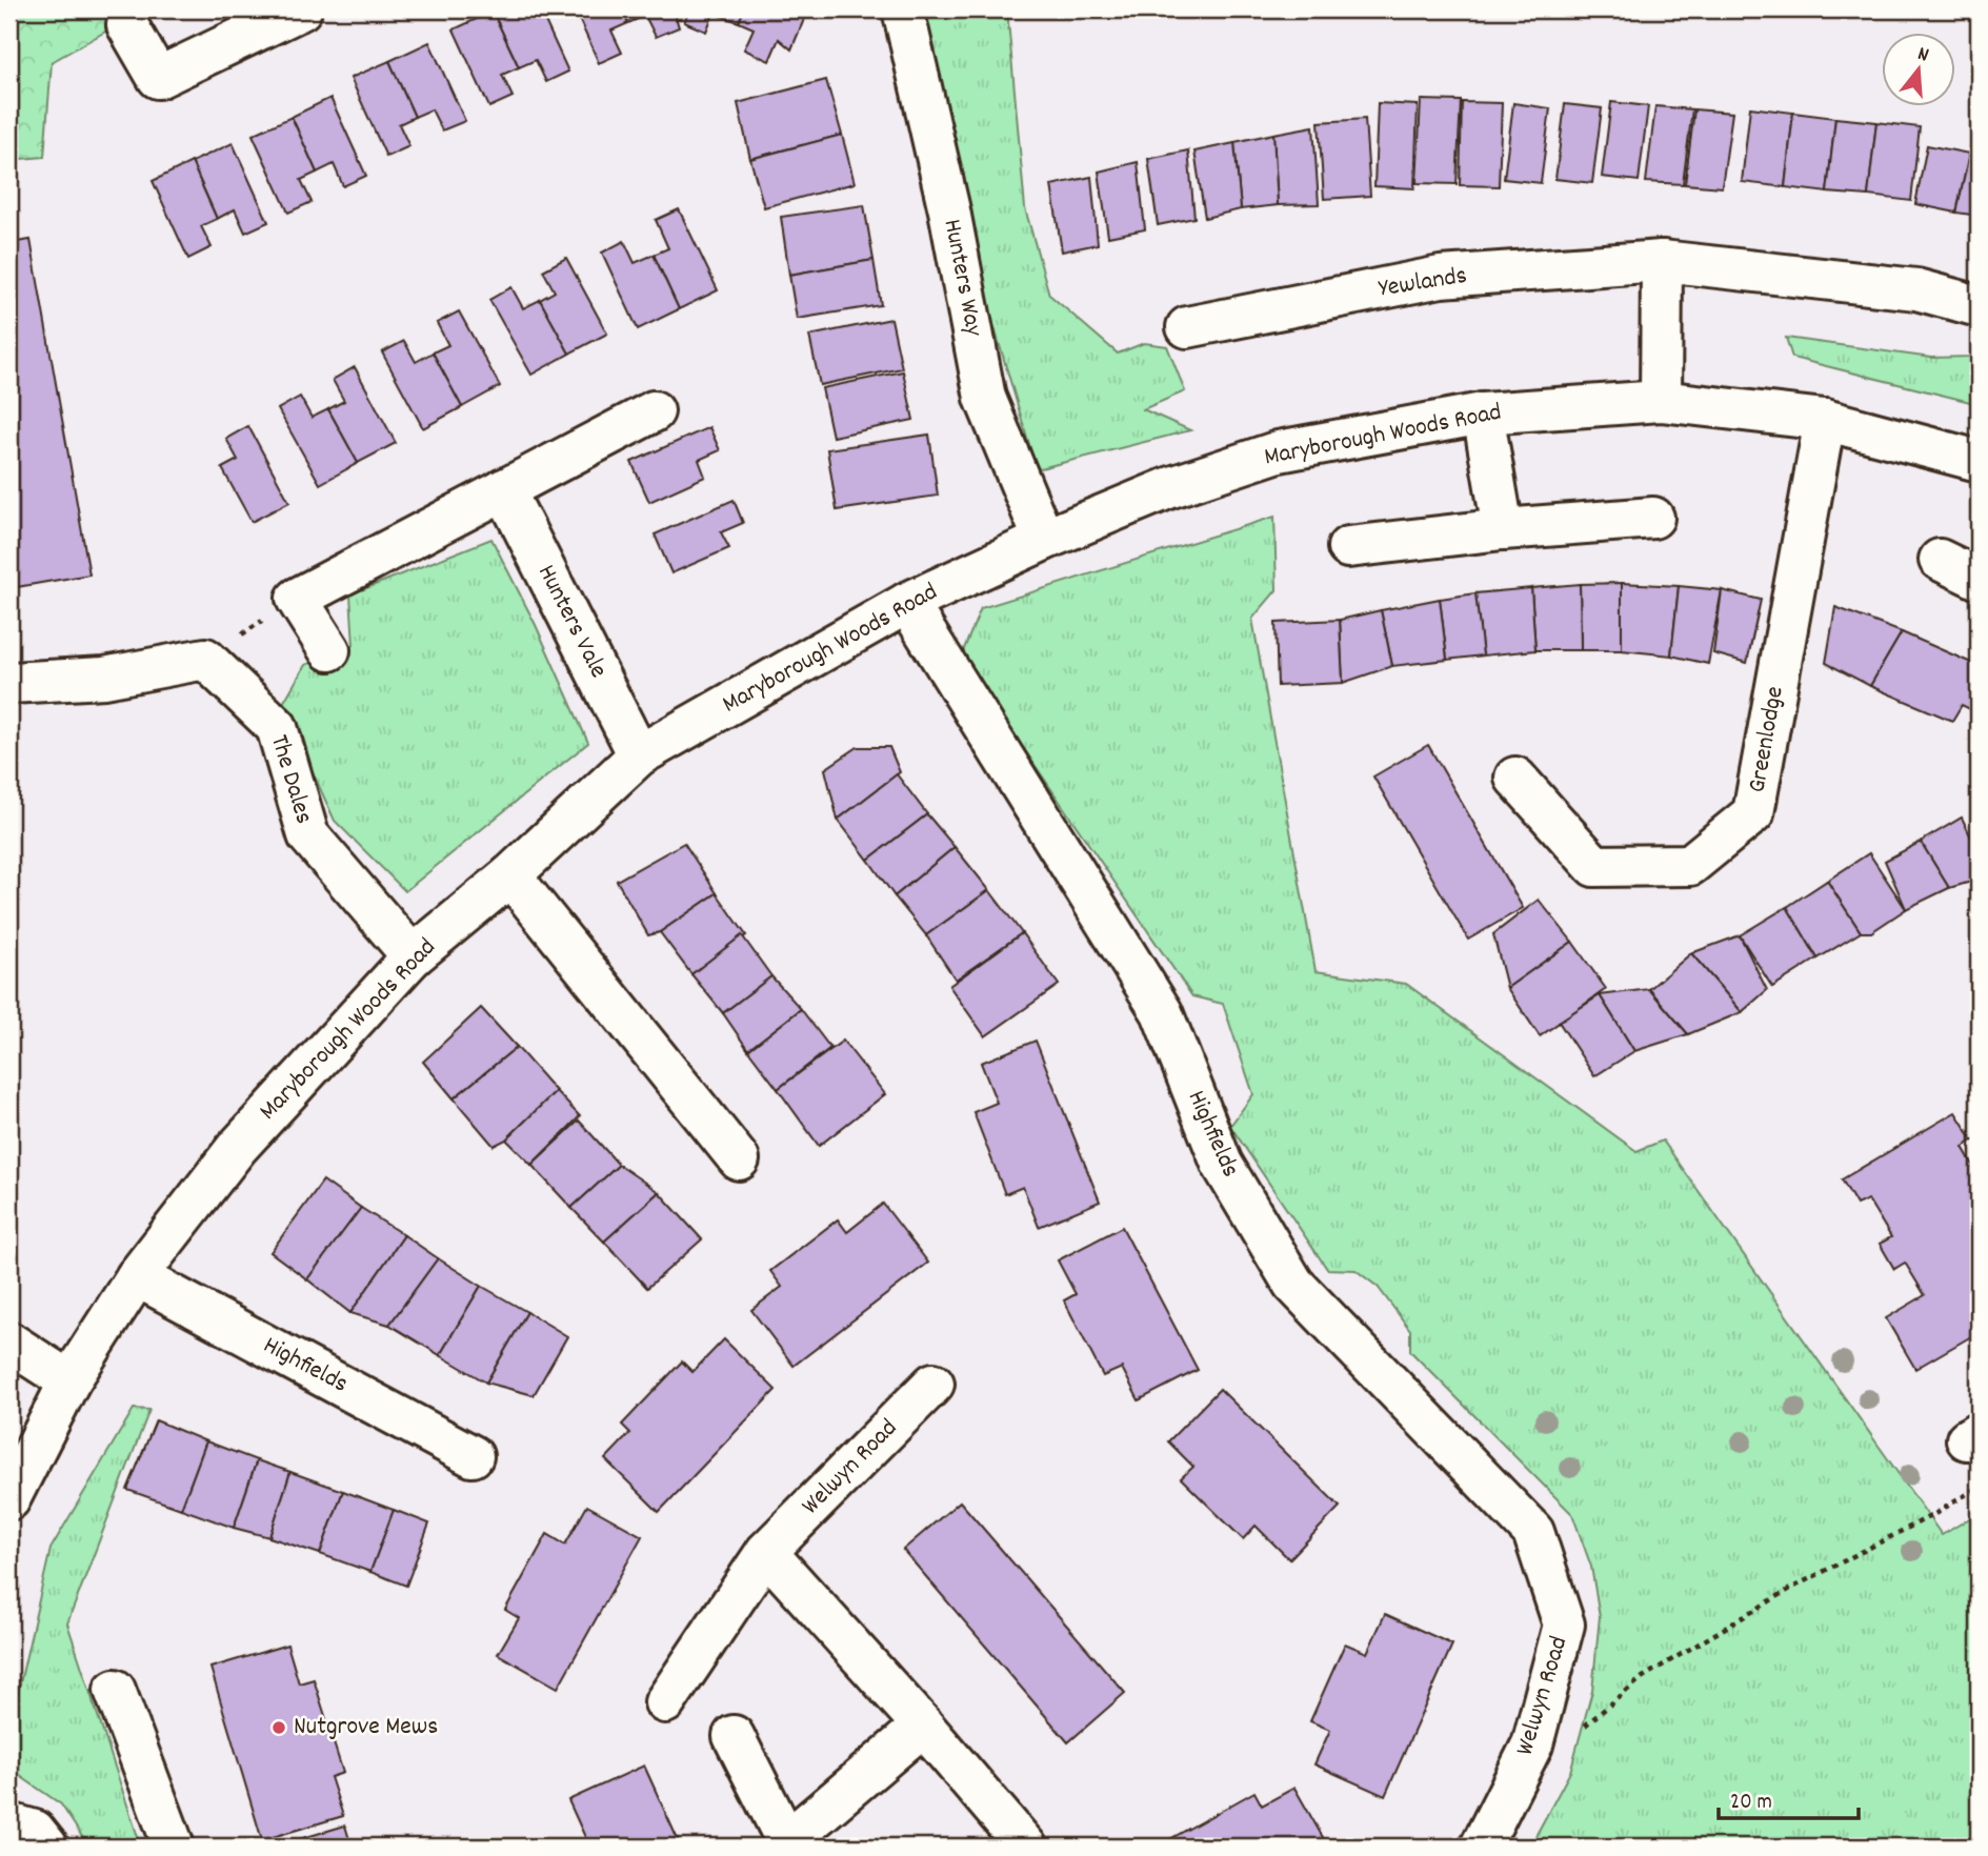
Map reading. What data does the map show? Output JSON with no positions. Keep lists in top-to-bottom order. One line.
{"streets":{"street":["Hunters Way","Yewlands","Maryborough Woods Road","Hunters Vale","Greenlodge","The Dales","Highfields","Welwyn Road"]},"crossings":[["Hunters Way","Maryborough Woods Road"],["Maryborough Woods Road","Hunters Vale"],["Maryborough Woods Road","Greenlodge"],["Maryborough Woods Road","The Dales"],["Maryborough Woods Road","Highfields"],["Highfields","Welwyn Road"]],"places":["Nutgrove Mews"],"scale_bar":"20 m","north":"top"}
